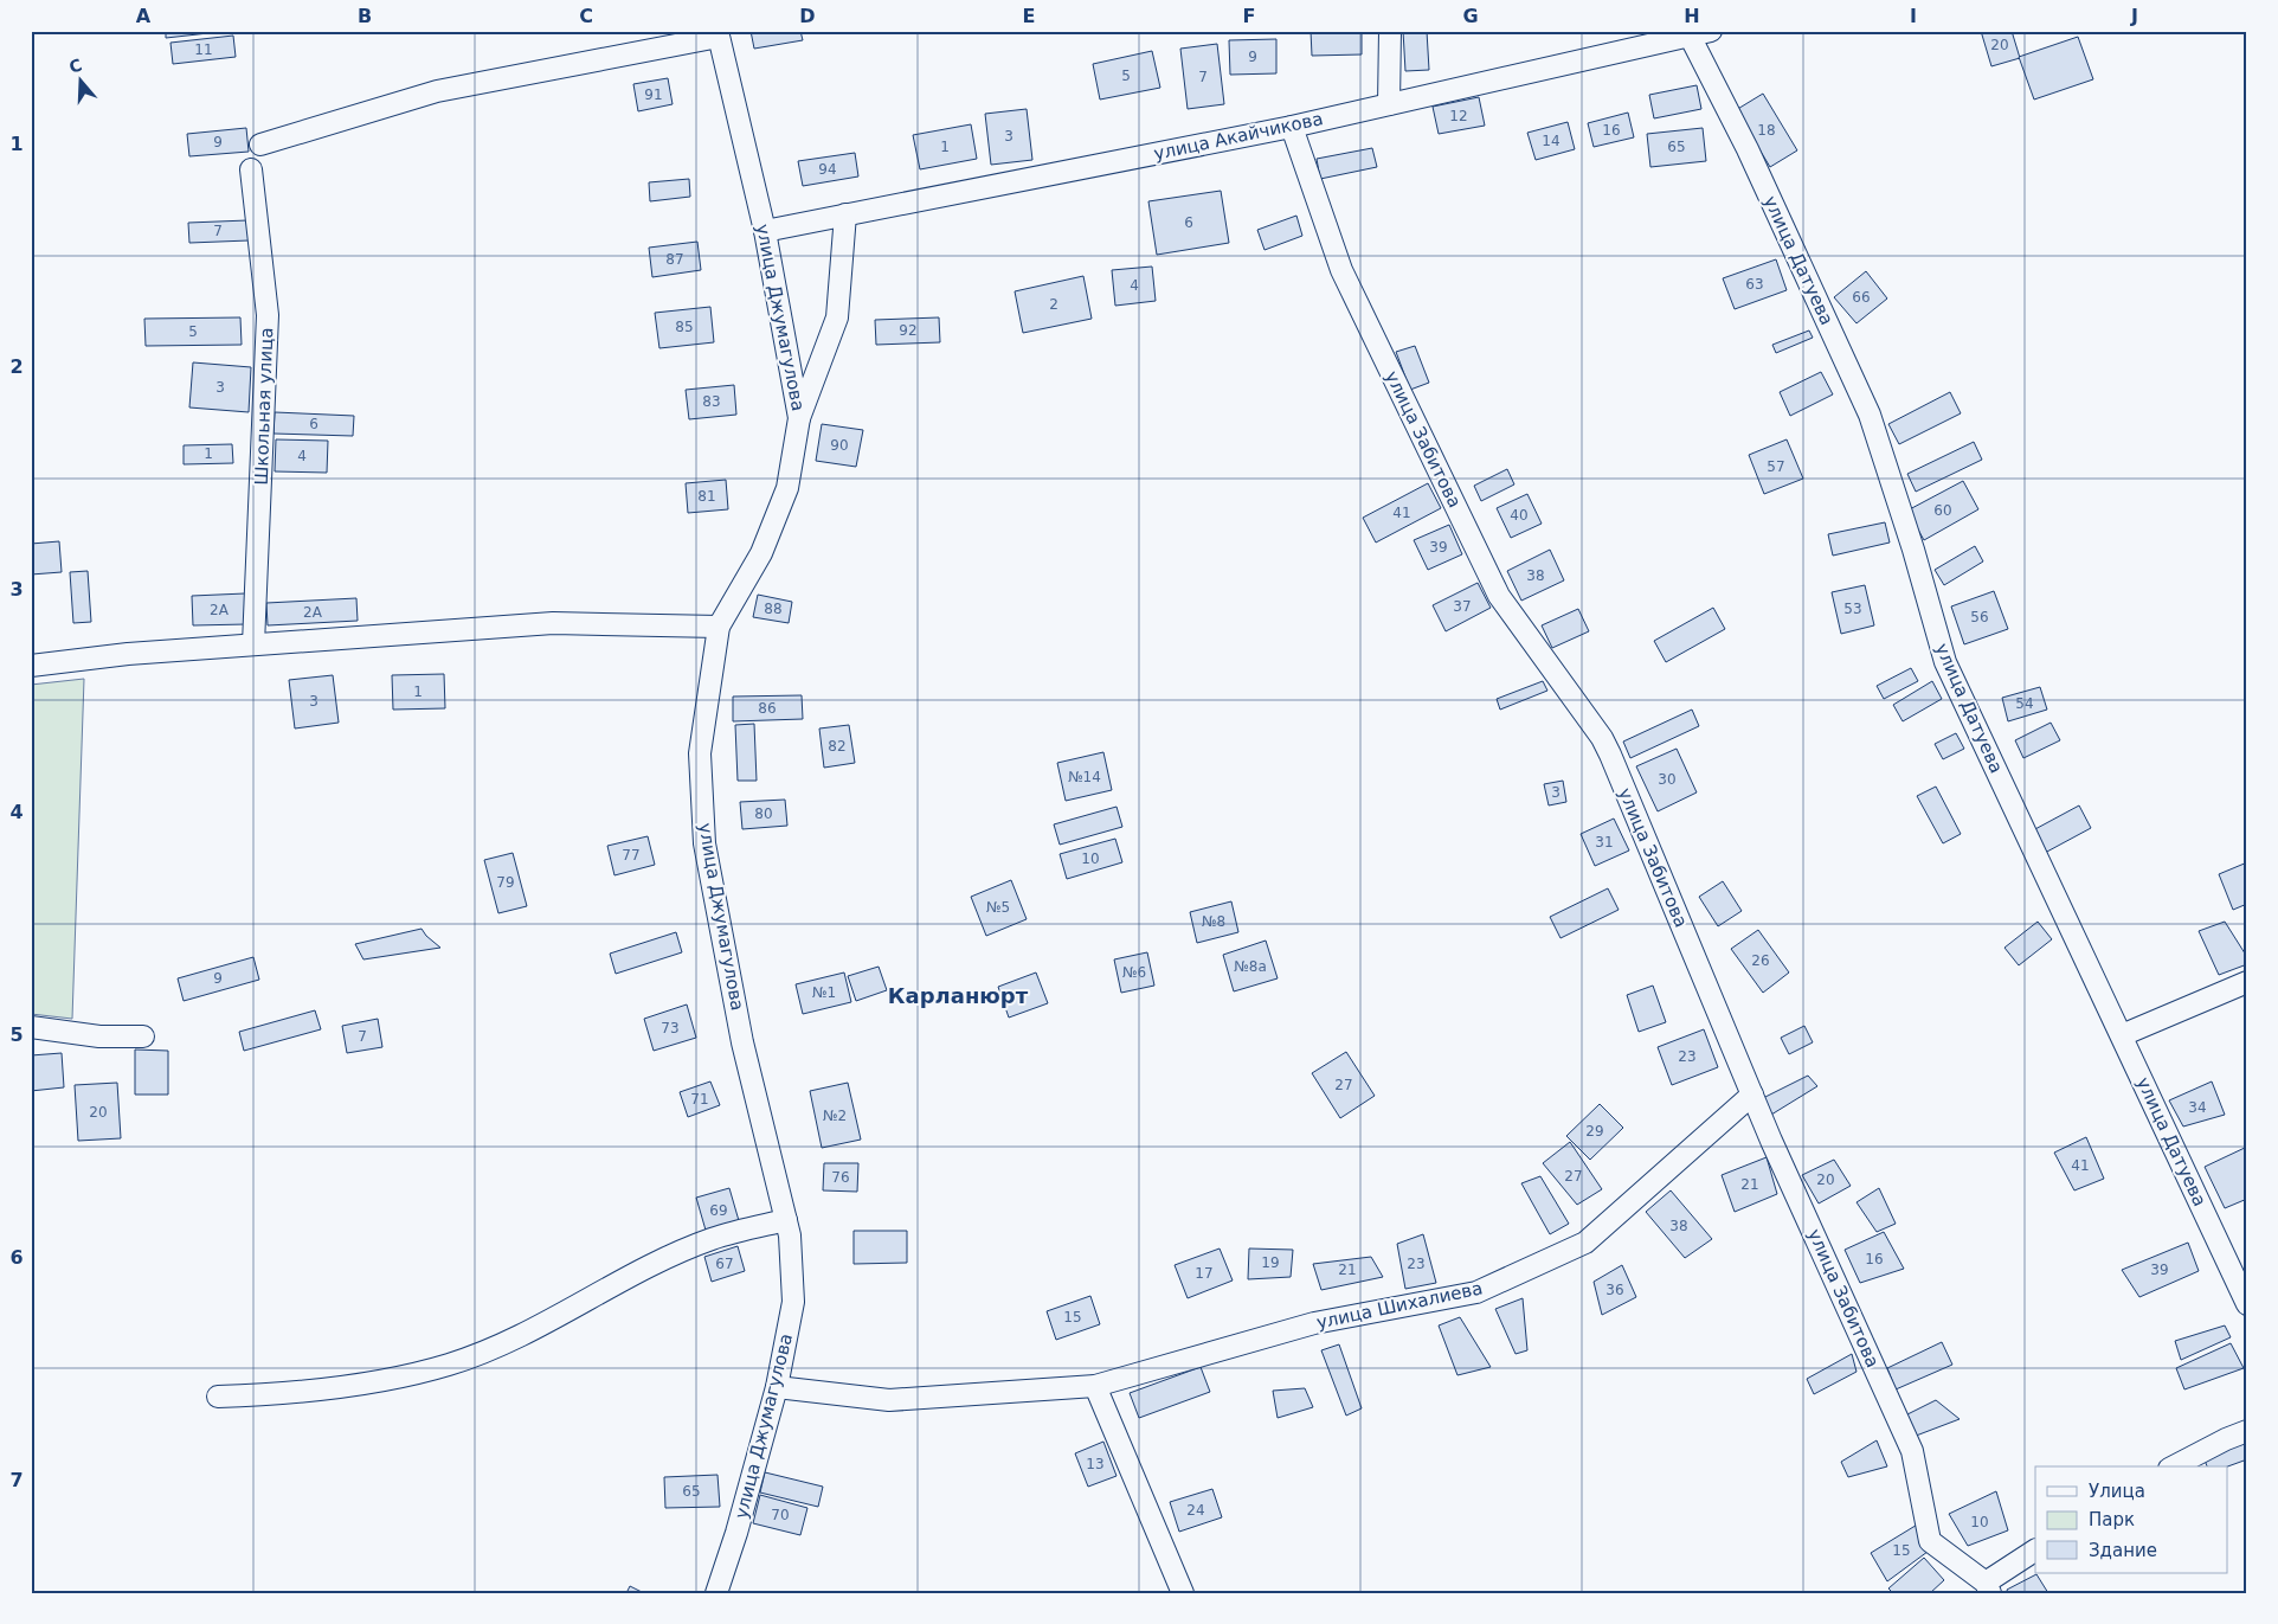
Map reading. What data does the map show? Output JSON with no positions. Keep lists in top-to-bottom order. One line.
{"streets":{"street":["улица Акайчикова","улица Датуева","улица Джумагулова","Школьная улица","улица Забитова","улица Шихалиева"]},"crossings":[["улица Акайчикова","улица Датуева"],["улица Акайчикова","улица Джумагулова"],["улица Акайчикова","улица Забитова"],["улица Джумагулова","улица Шихалиева"],["улица Забитова","улица Шихалиева"]],"districts":["Карланюрт"],"house_numbers":["20","11","9","5","7","91","12","16","18","3","14","9","1","65","94","6","7","87","63","4","66","2","85","92","5","3","83","6","90","1","4","57","81","60","41","40","39","38","37","88","53","2А","2А","56","1","3","54","86","82","№14","30","3","80","31","77","10","79","№5","№8","26","№8а","№6","9","№1","73","7","23","27","71","34","20","№2","29","41","27","76","20","21","69","38","16","19","67","23","21","39","17","36","15","13","65","24","70","10","15"],"legend":["Улица","Парк","Здание"],"north":"top","grid":{"columns":["A","B","C","D","E","F","G","H","I","J"],"rows":["1","2","3","4","5","6","7"]}}
